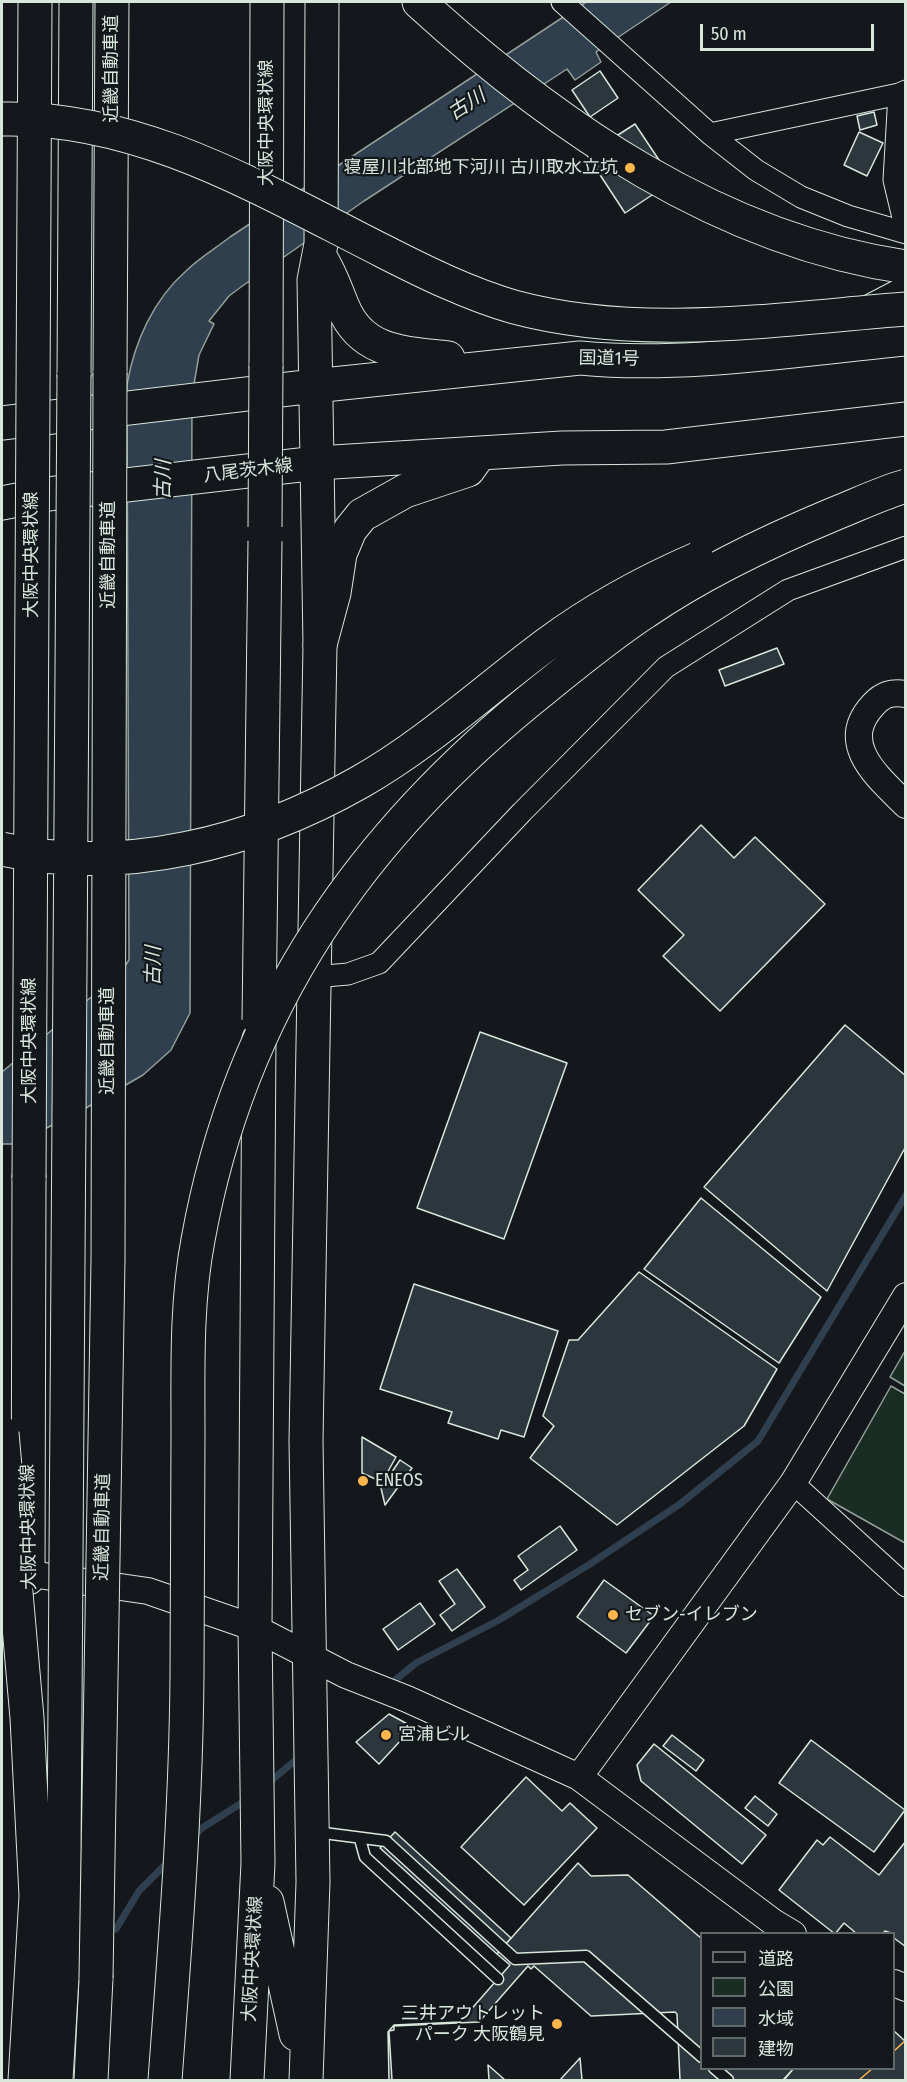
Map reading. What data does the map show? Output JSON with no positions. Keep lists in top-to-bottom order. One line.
{"streets":{"main road":["近畿自動車道","大阪中央環状線","国道1号","八尾茨木線"]},"water":["古川"],"places":["寝屋川北部地下河川 古川取水立坑","ENEOS","セブン-イレブン","宮浦ビル","三井アウトレット パーク 大阪鶴見"],"legend":["道路","公園","水域","建物"],"scale_bar":"50 m"}
